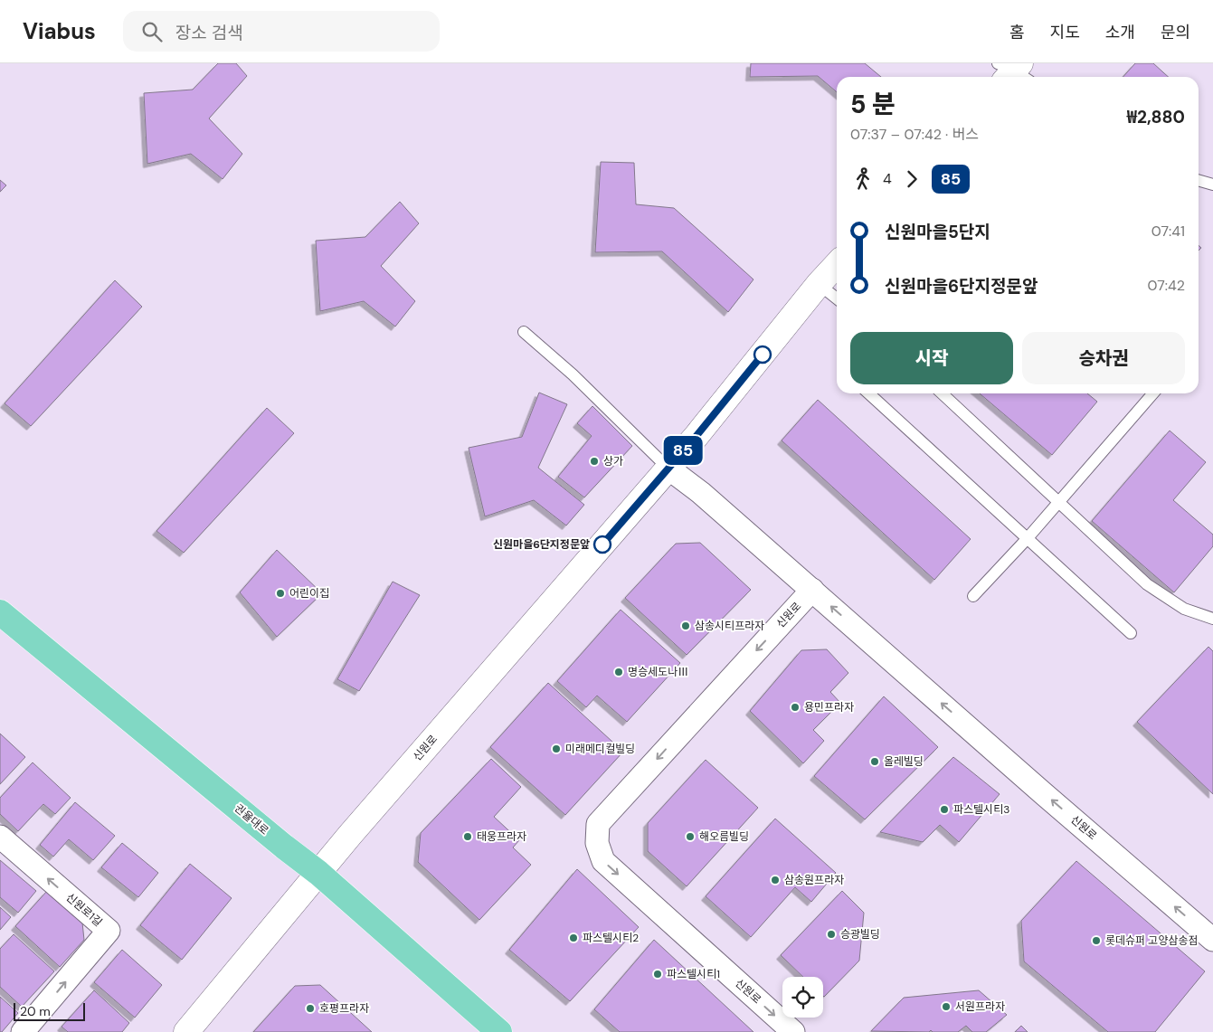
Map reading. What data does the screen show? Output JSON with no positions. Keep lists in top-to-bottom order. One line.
{"streets":{"main road":["권율대로"],"street":["신원로","신원로1길"]},"crossings":[["신원로","권율대로"]],"places":["상가","신원마을6단지정문앞","어린이집","삼송시티프라자","명승세도나Ⅲ","용민프라자","미래메디컬빌딩","올레빌딩","파스텔시티3","태웅프라자","해오름빌딩","삼송원프라자","승광빌딩","파스텔시티2","롯데슈퍼 고양삼송점","파스텔시티1","서원프라자","호평프라자"],"lines":["bus line 85"],"scale_bar":"20 m","page":{"header":"Viabus","search":"장소 검색","nav":["홈","지도","소개","문의"],"on_map":"85","heading":["5 분","07:37 – 07:42 · 버스","₩2,880"],"legs":["4","85"],"list":[{"name":"신원마을5단지","value":"07:41"},{"name":"신원마을6단지정문앞","value":"07:42"}],"buttons":["시작","승차권"],"scale":"20 m"}}
